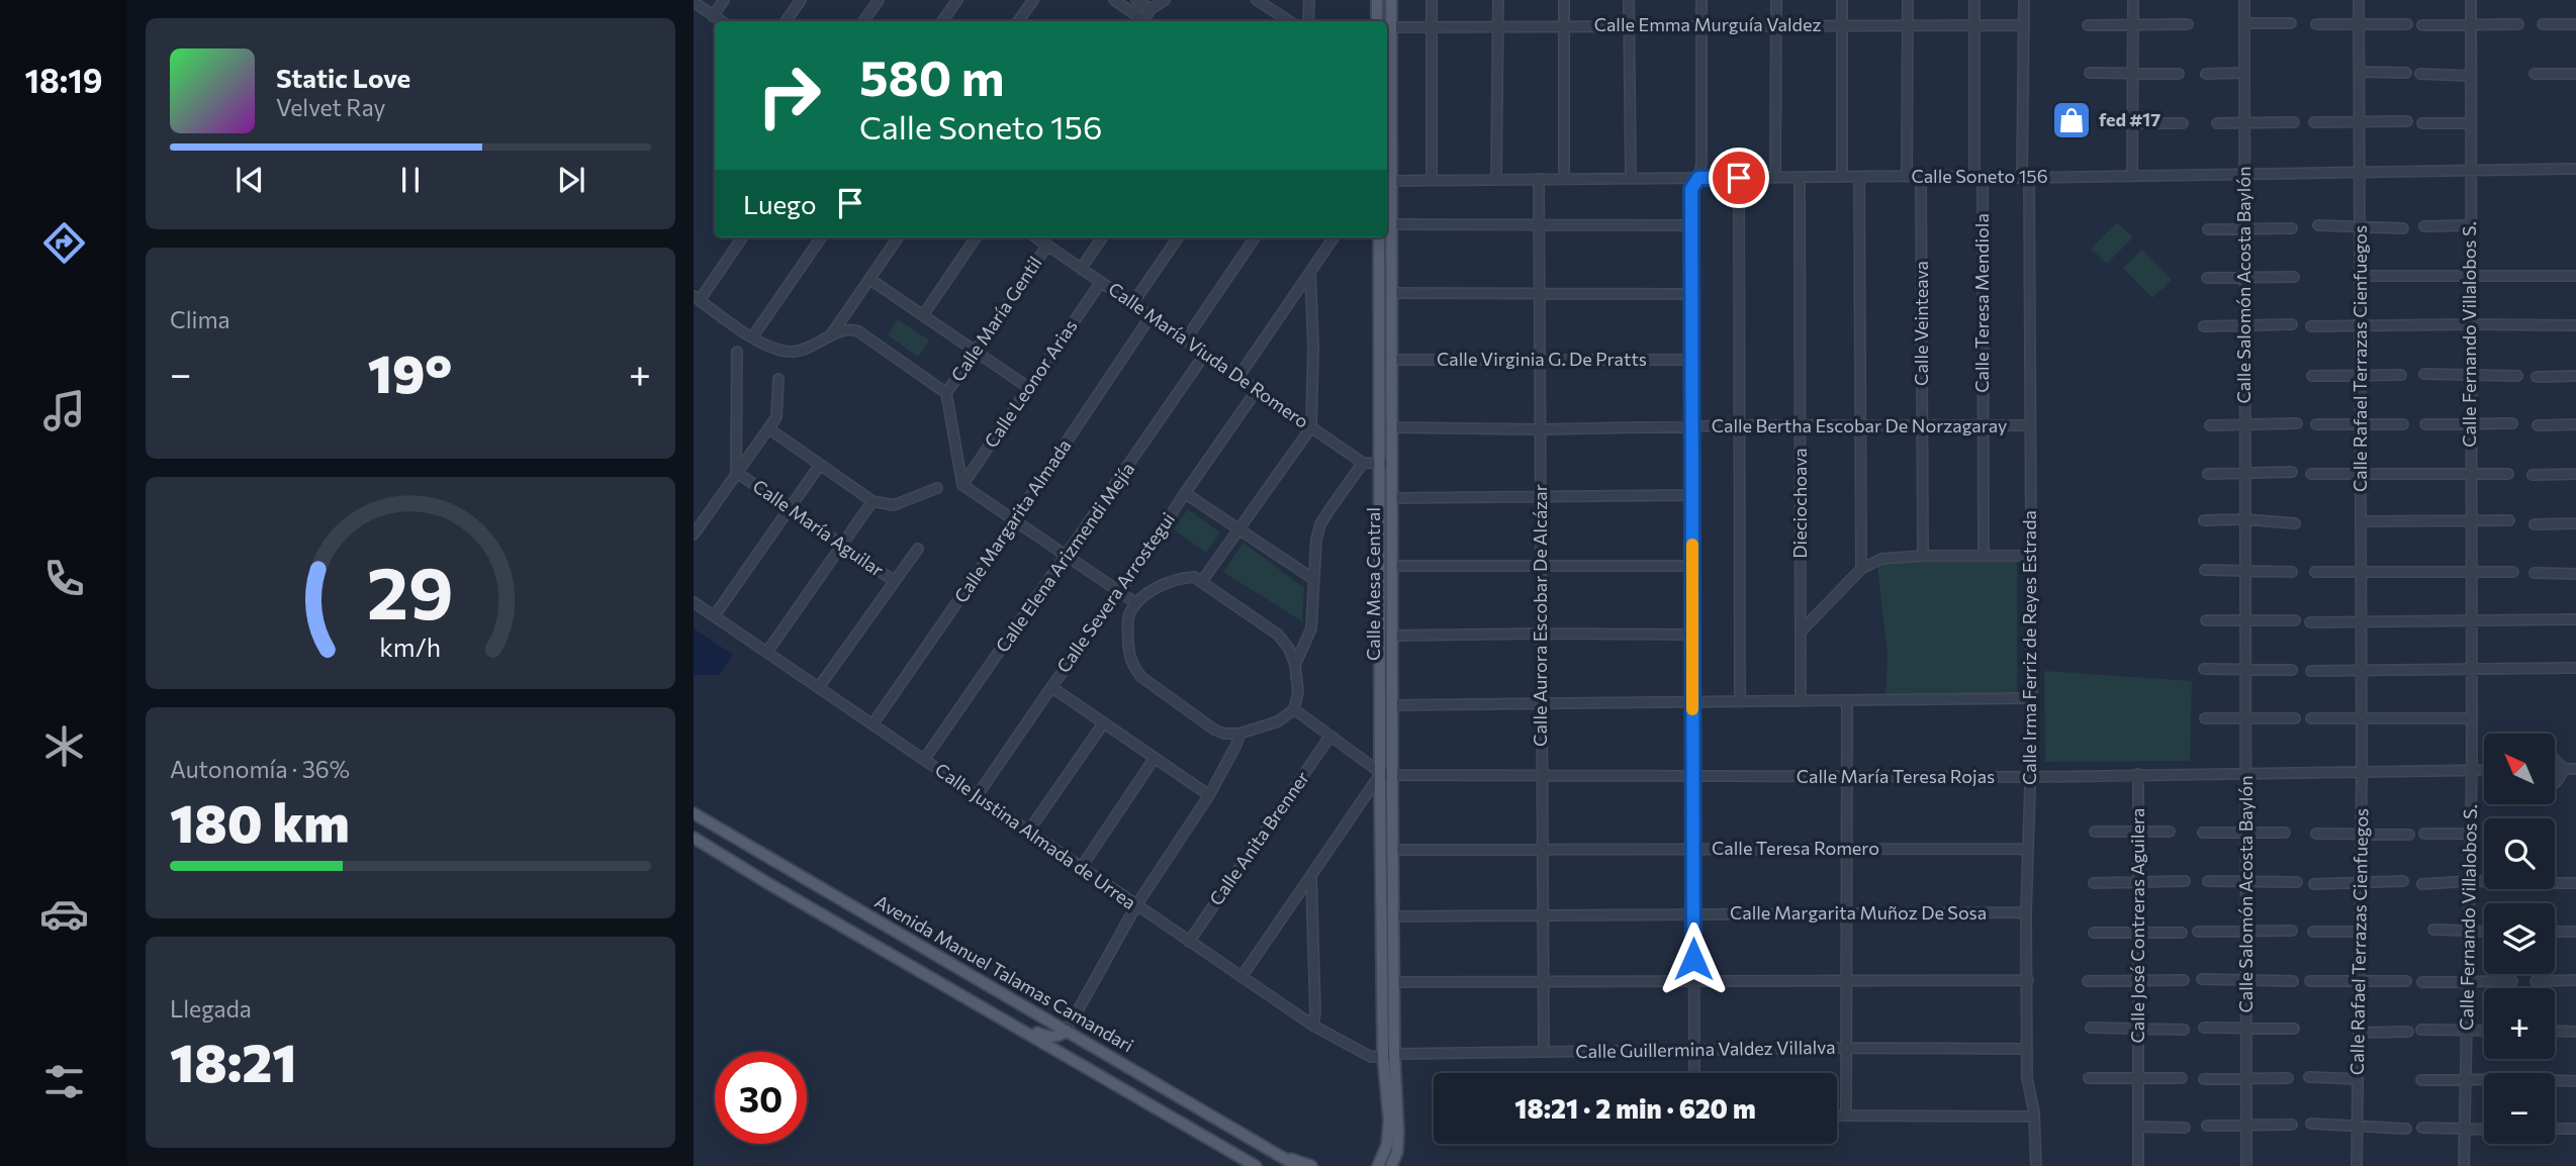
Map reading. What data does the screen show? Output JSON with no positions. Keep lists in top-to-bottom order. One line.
{"streets":{"main road":["Calle Mesa Central","Avenida Manuel Talamas Camandari"],"street":["Calle Emma Murguía Valdez","Calle Soneto 156","Calle Salomón Acosta Baylón","Calle Teresa Mendiola","Calle María Gentil","Calle Veinteava","Calle Fernando Villalobos S.","Calle María Viuda De Romero","Calle Rafael Terrazas Cienfuegos","Calle Virginia G. De Pratts","Calle Leonor Arias","Calle Bertha Escobar De Norzagaray","Dieciochoava","Calle Margarita Almada","Calle María Aguilar","Calle Elena Arizmendi Mejía","Calle Severa Arrostegui","Calle Aurora Escobar De Alcázar","Calle Irma Ferriz de Reyes Estrada","Calle María Teresa Rojas","Calle Justina Almada de Urrea","Calle Anita Brenner","Calle Teresa Romero","Calle Margarita Muñoz De Sosa","Calle José Contreras Aguilera","Calle Guillermina Valdez Villalva"]},"crossings":[["Calle Emma Murguía Valdez","Calle Teresa Mendiola"],["Calle Emma Murguía Valdez","Calle Mesa Central"],["Calle Soneto 156","Calle Salomón Acosta Baylón"],["Calle Soneto 156","Calle Teresa Mendiola"],["Calle Soneto 156","Calle Veinteava"],["Calle Soneto 156","Calle Fernando Villalobos S."],["Calle Soneto 156","Calle Rafael Terrazas Cienfuegos"],["Calle Soneto 156","Dieciochoava"],["Calle Soneto 156","Calle Mesa Central"],["Calle Soneto 156","Calle Aurora Escobar De Alcázar"],["Calle Soneto 156","Calle Irma Ferriz de Reyes Estrada"],["Calle Salomón Acosta Baylón","Calle María Teresa Rojas"],["Calle Teresa Mendiola","Calle Bertha Escobar De Norzagaray"],["Calle Teresa Mendiola","Calle Irma Ferriz de Reyes Estrada"],["Calle María Gentil","Calle María Viuda De Romero"],["Calle Veinteava","Calle Bertha Escobar De Norzagaray"],["Calle Veinteava","Calle Irma Ferriz de Reyes Estrada"],["Calle Fernando Villalobos S.","Calle María Teresa Rojas"],["Calle María Viuda De Romero","Calle Leonor Arias"],["Calle María Viuda De Romero","Calle Margarita Almada"],["Calle María Viuda De Romero","Calle Elena Arizmendi Mejía"],["Calle María Viuda De Romero","Calle Severa Arrostegui"],["Calle Rafael Terrazas Cienfuegos","Calle María Teresa Rojas"],["Calle Virginia G. De Pratts","Calle Mesa Central"],["Calle Virginia G. De Pratts","Calle Aurora Escobar De Alcázar"],["Calle Bertha Escobar De Norzagaray","Dieciochoava"],["Calle Bertha Escobar De Norzagaray","Calle Mesa Central"],["Calle Bertha Escobar De Norzagaray","Calle Aurora Escobar De Alcázar"],["Calle Bertha Escobar De Norzagaray","Calle Irma Ferriz de Reyes Estrada"],["Dieciochoava","Calle Irma Ferriz de Reyes Estrada"],["Calle Margarita Almada","Calle Justina Almada de Urrea"],["Calle Elena Arizmendi Mejía","Calle Justina Almada de Urrea"],["Calle Mesa Central","Calle María Teresa Rojas"],["Calle Mesa Central","Calle Justina Almada de Urrea"],["Calle Mesa Central","Calle Teresa Romero"],["Calle Mesa Central","Calle Margarita Muñoz De Sosa"],["Calle Mesa Central","Calle Guillermina Valdez Villalva"],["Calle Severa Arrostegui","Calle Justina Almada de Urrea"],["Calle Aurora Escobar De Alcázar","Calle María Teresa Rojas"],["Calle Aurora Escobar De Alcázar","Calle Teresa Romero"],["Calle Aurora Escobar De Alcázar","Calle Margarita Muñoz De Sosa"],["Calle Aurora Escobar De Alcázar","Calle Guillermina Valdez Villalva"],["Calle Irma Ferriz de Reyes Estrada","Calle María Teresa Rojas"],["Calle Irma Ferriz de Reyes Estrada","Calle Teresa Romero"],["Calle Irma Ferriz de Reyes Estrada","Calle Margarita Muñoz De Sosa"],["Calle Irma Ferriz de Reyes Estrada","Calle Guillermina Valdez Villalva"],["Calle María Teresa Rojas","Calle José Contreras Aguilera"],["Calle Justina Almada de Urrea","Calle Anita Brenner"],["Calle Justina Almada de Urrea","Calle Guillermina Valdez Villalva"]],"places":{"shop":["fed #17"]},"north":"top left","page":{"tabs":"18:19","turn":["580 m","Calle Soneto 156"],"song":["Static Love","Velvet Ray"],"then":"Luego","tile":["Clima",["Autonomía · 36%","180 km"],["Llegada","18:21"]],"heat":["−","19°","+"],"map_buttons":["+","−"],"limit":"30","trip":"18:21 · 2 min · 620 m","gauge":["29","km/h"]}}
